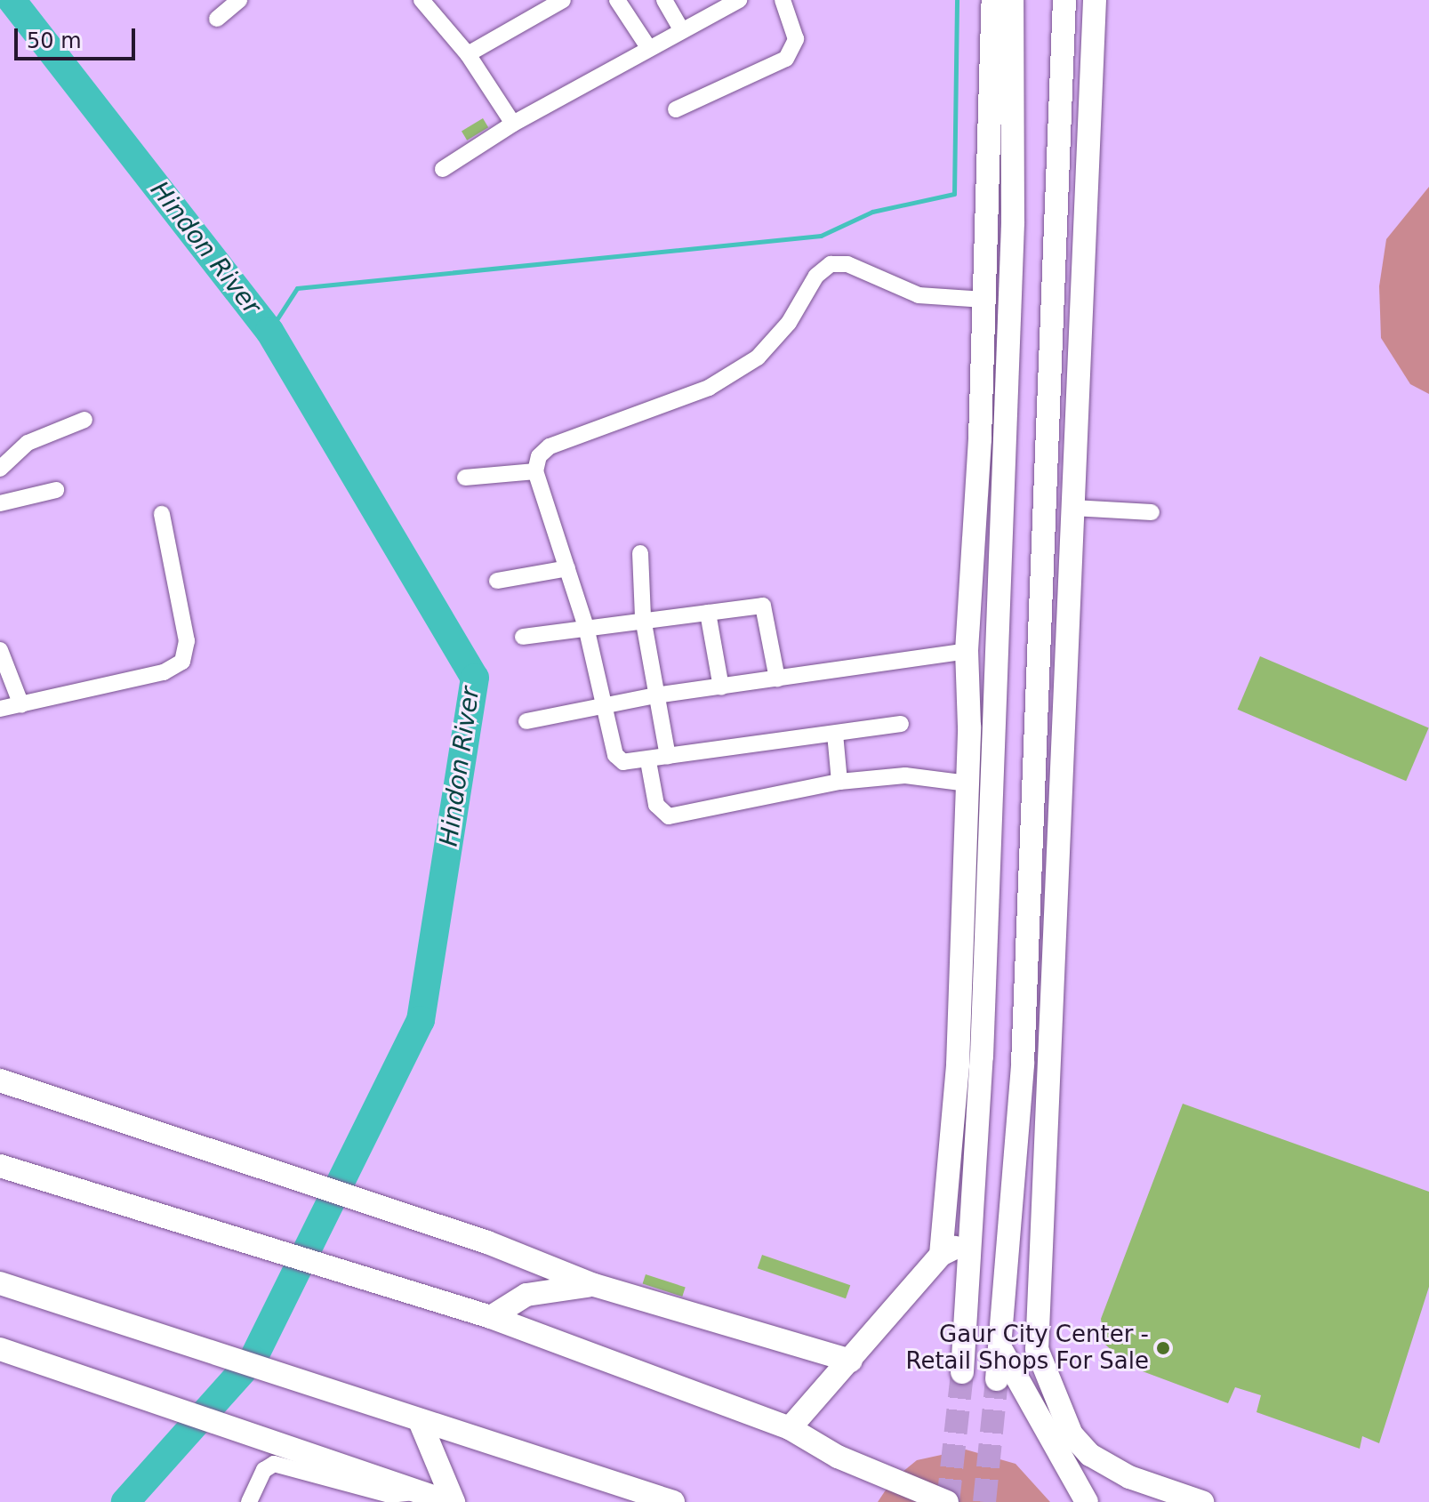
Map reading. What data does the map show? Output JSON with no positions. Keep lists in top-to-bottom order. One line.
{"water":["Hindon River"],"places":["Gaur City Center - Retail Shops For Sale"],"scale_bar":"50 m"}
